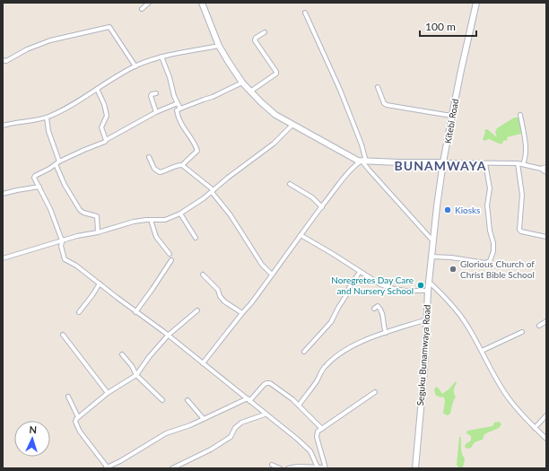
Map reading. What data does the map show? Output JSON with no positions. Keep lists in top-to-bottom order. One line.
{"streets":{"main road":["Kitebi Road","Seguku Bunamwaya Road"]},"crossings":[["Kitebi Road","Seguku Bunamwaya Road"]],"districts":["BUNAMWAYA"],"places":["Kiosks","Glorious Church of Christ Bible School","Noregretes Day Care and Nursery School"],"scale_bar":"100 m","north":"top"}
